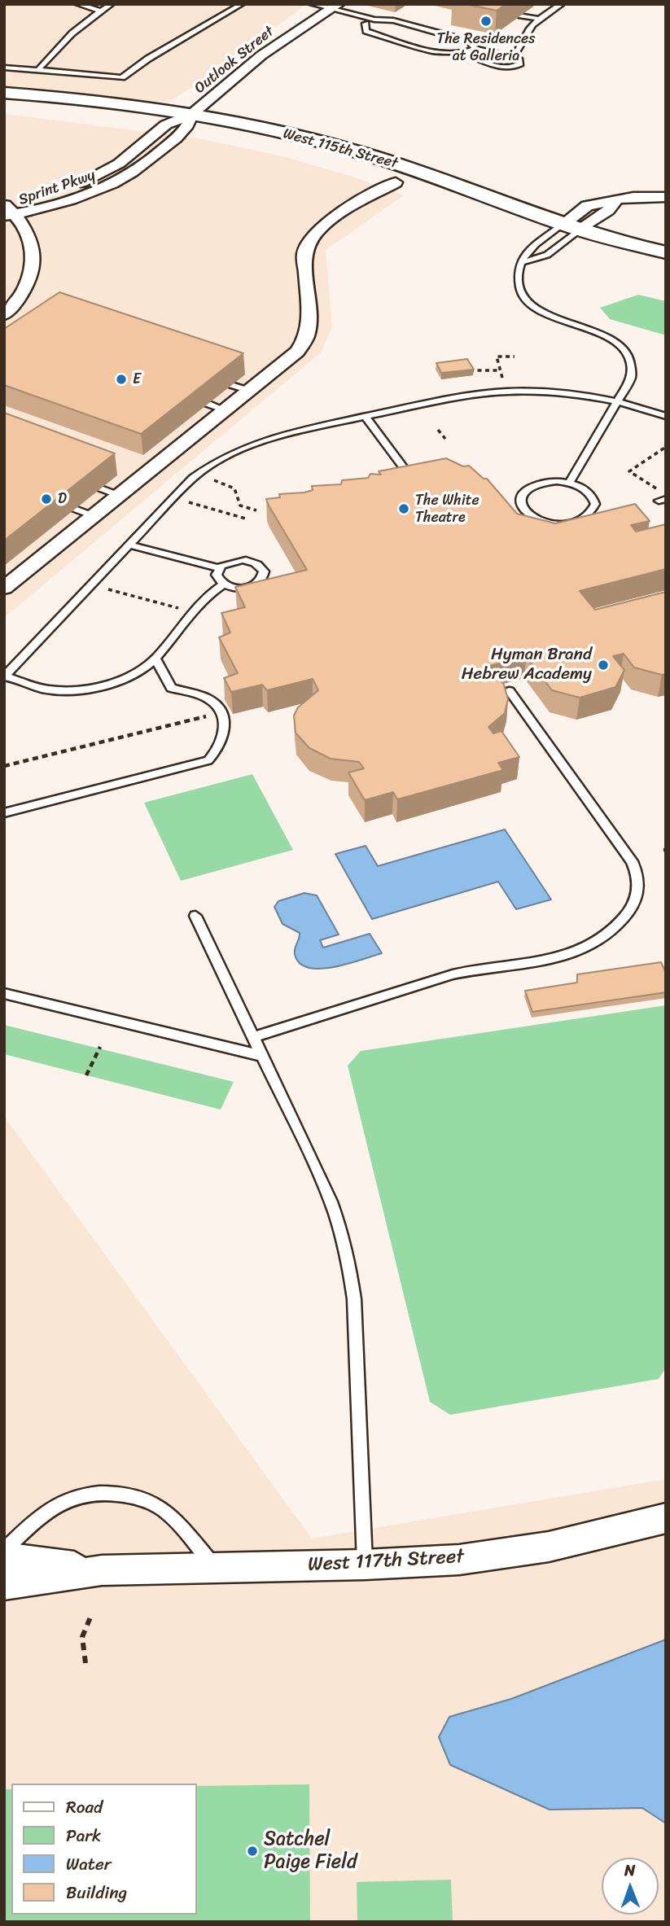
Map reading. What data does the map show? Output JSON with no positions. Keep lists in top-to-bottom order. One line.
{"streets":{"street":["Outlook Street","West 115th Street","Sprint Pkwy","West 117th Street"]},"crossings":[["Outlook Street","West 115th Street"],["Outlook Street","Sprint Pkwy"],["West 115th Street","Sprint Pkwy"]],"places":["The Residences at Galleria","E","D","The White Theatre","Hyman Brand Hebrew Academy","Satchel Paige Field"],"legend":["Road","Park","Water","Building"],"north":"top"}
